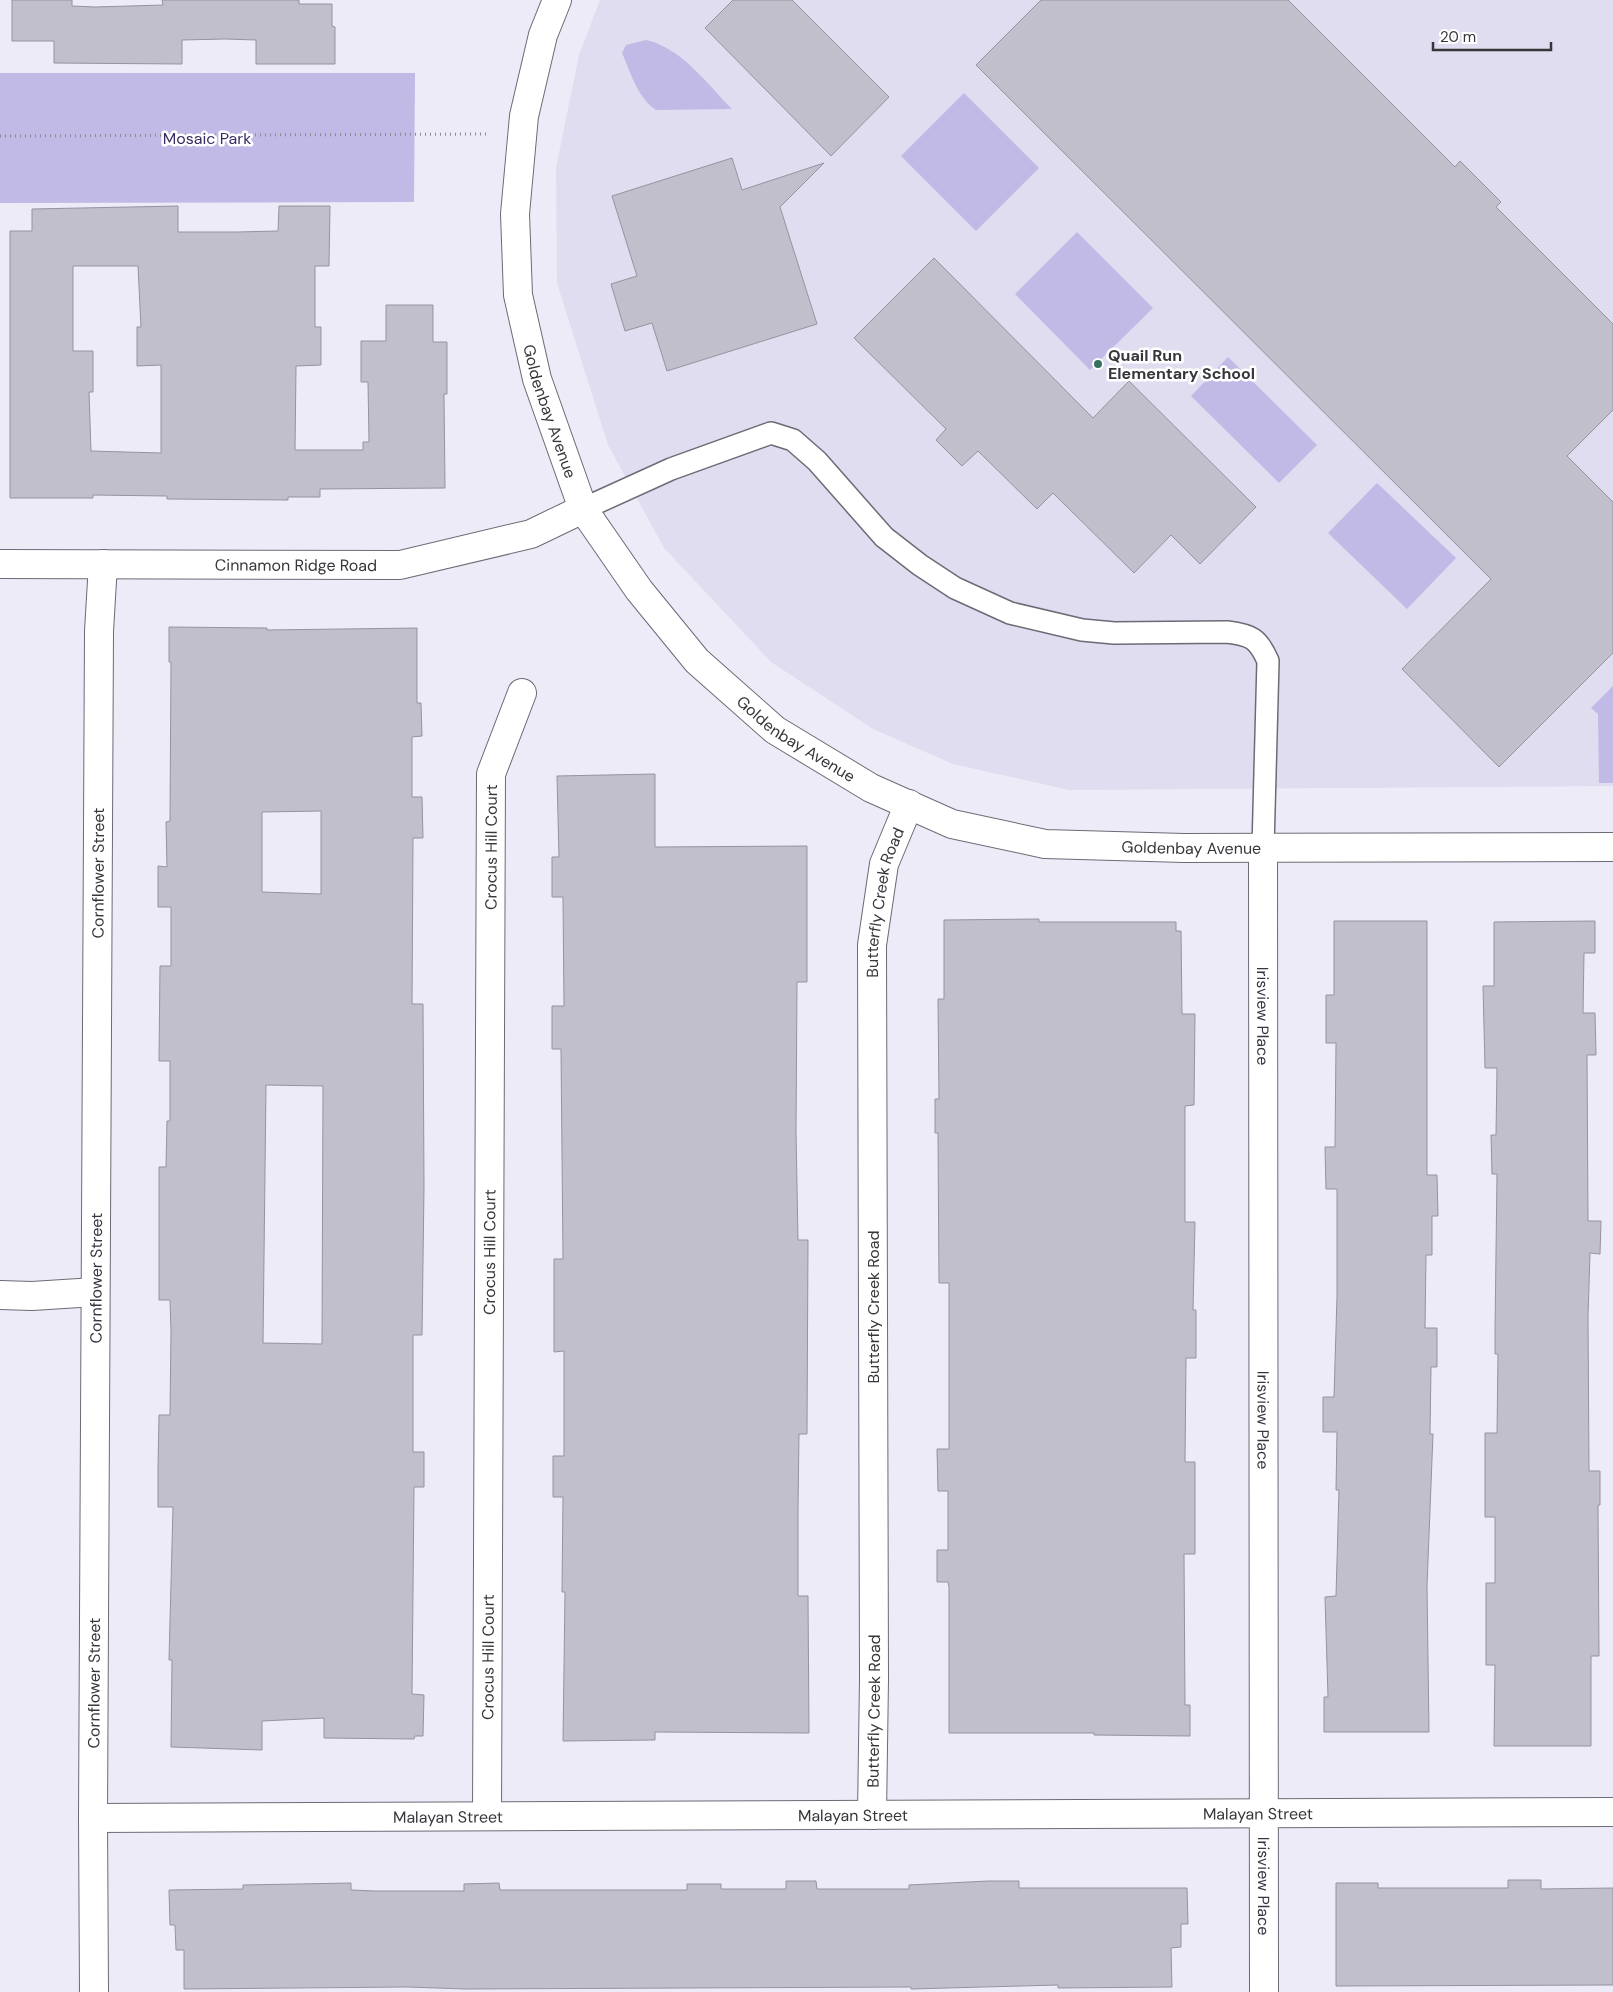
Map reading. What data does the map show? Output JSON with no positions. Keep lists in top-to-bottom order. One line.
{"streets":{"street":["Goldenbay Avenue","Cinnamon Ridge Road","Crocus Hill Court","Cornflower Street","Butterfly Creek Road","Irisview Place","Malayan Street"]},"crossings":[["Goldenbay Avenue","Cinnamon Ridge Road"],["Goldenbay Avenue","Butterfly Creek Road"],["Goldenbay Avenue","Irisview Place"],["Cinnamon Ridge Road","Cornflower Street"],["Crocus Hill Court","Malayan Street"],["Cornflower Street","Malayan Street"],["Butterfly Creek Road","Malayan Street"],["Irisview Place","Malayan Street"]],"parks":["Mosaic Park"],"places":["Quail Run Elementary School"],"scale_bar":"20 m"}
